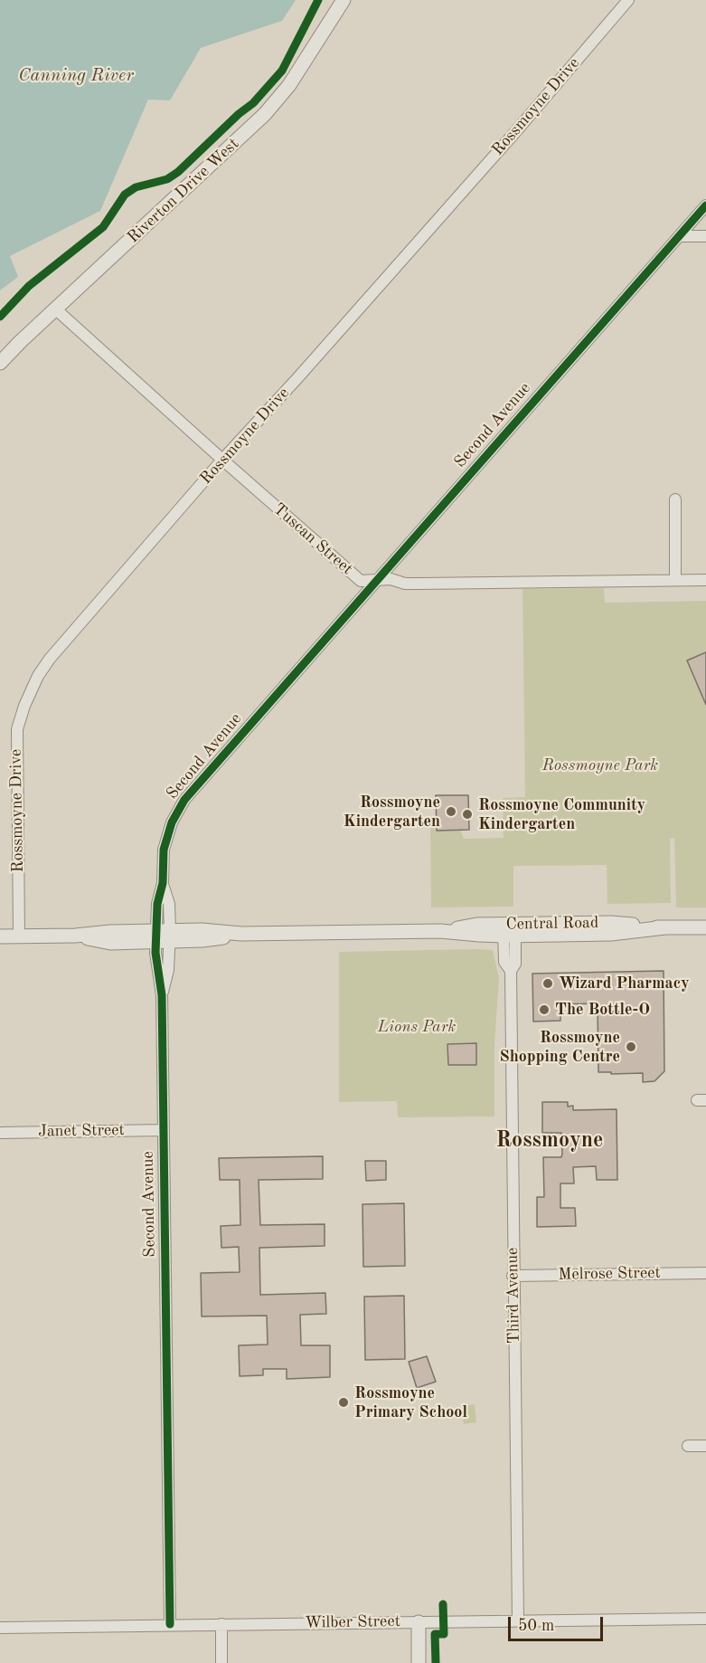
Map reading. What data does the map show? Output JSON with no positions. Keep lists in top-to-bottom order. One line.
{"streets":{"street":["Rossmoyne Drive","Riverton Drive West","Second Avenue","Tuscan Street","Central Road","Janet Street","Melrose Street","Third Avenue","Wilber Street"]},"crossings":[["Rossmoyne Drive","Tuscan Street"],["Rossmoyne Drive","Central Road"],["Riverton Drive West","Tuscan Street"],["Second Avenue","Tuscan Street"],["Second Avenue","Central Road"],["Second Avenue","Janet Street"],["Second Avenue","Wilber Street"],["Central Road","Third Avenue"],["Melrose Street","Third Avenue"],["Third Avenue","Wilber Street"]],"districts":["Rossmoyne"],"water":["Canning River"],"parks":["Rossmoyne Park","Lions Park"],"places":["Rossmoyne Kindergarten","Rossmoyne Community Kindergarten","Wizard Pharmacy","The Bottle-O","Rossmoyne Shopping Centre","Rossmoyne Primary School"],"scale_bar":"50 m"}
